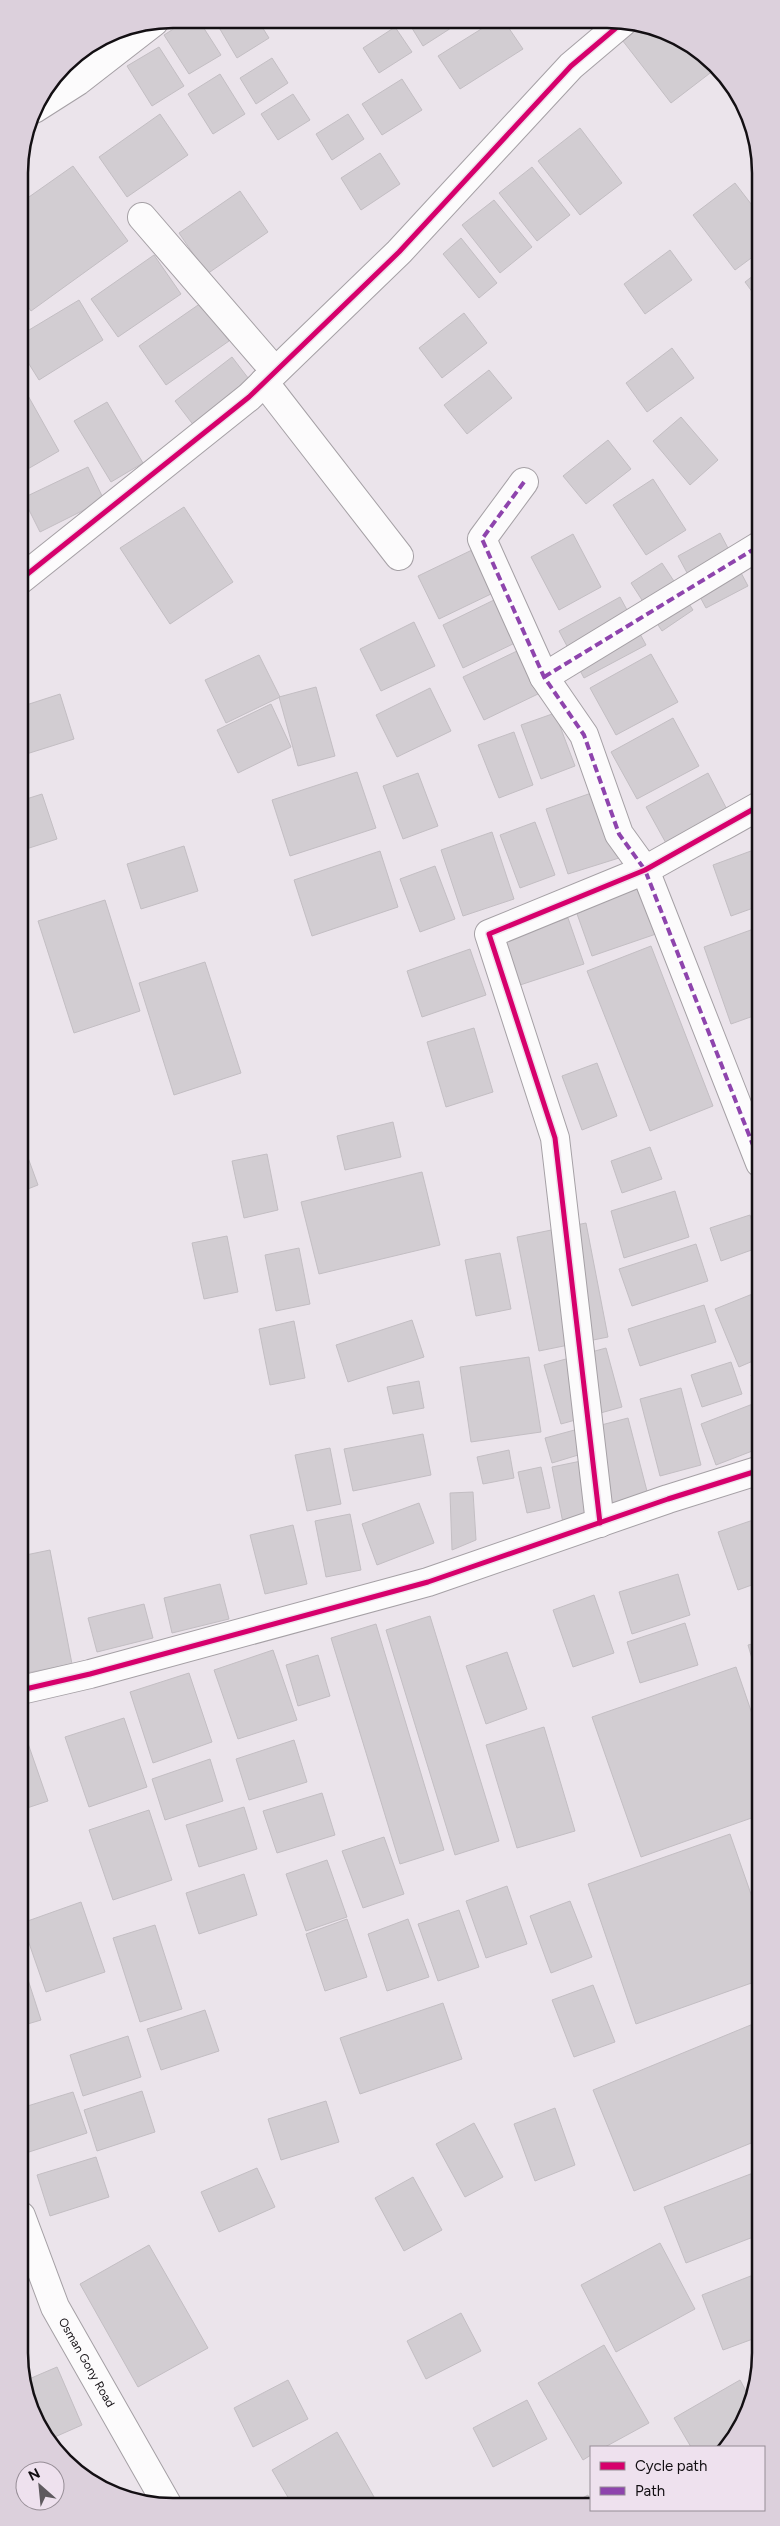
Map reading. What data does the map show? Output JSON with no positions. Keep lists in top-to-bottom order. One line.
{"streets":{"street":["Osman Gony Road"]},"legend":["Cycle path","Path"],"north":"top left"}
